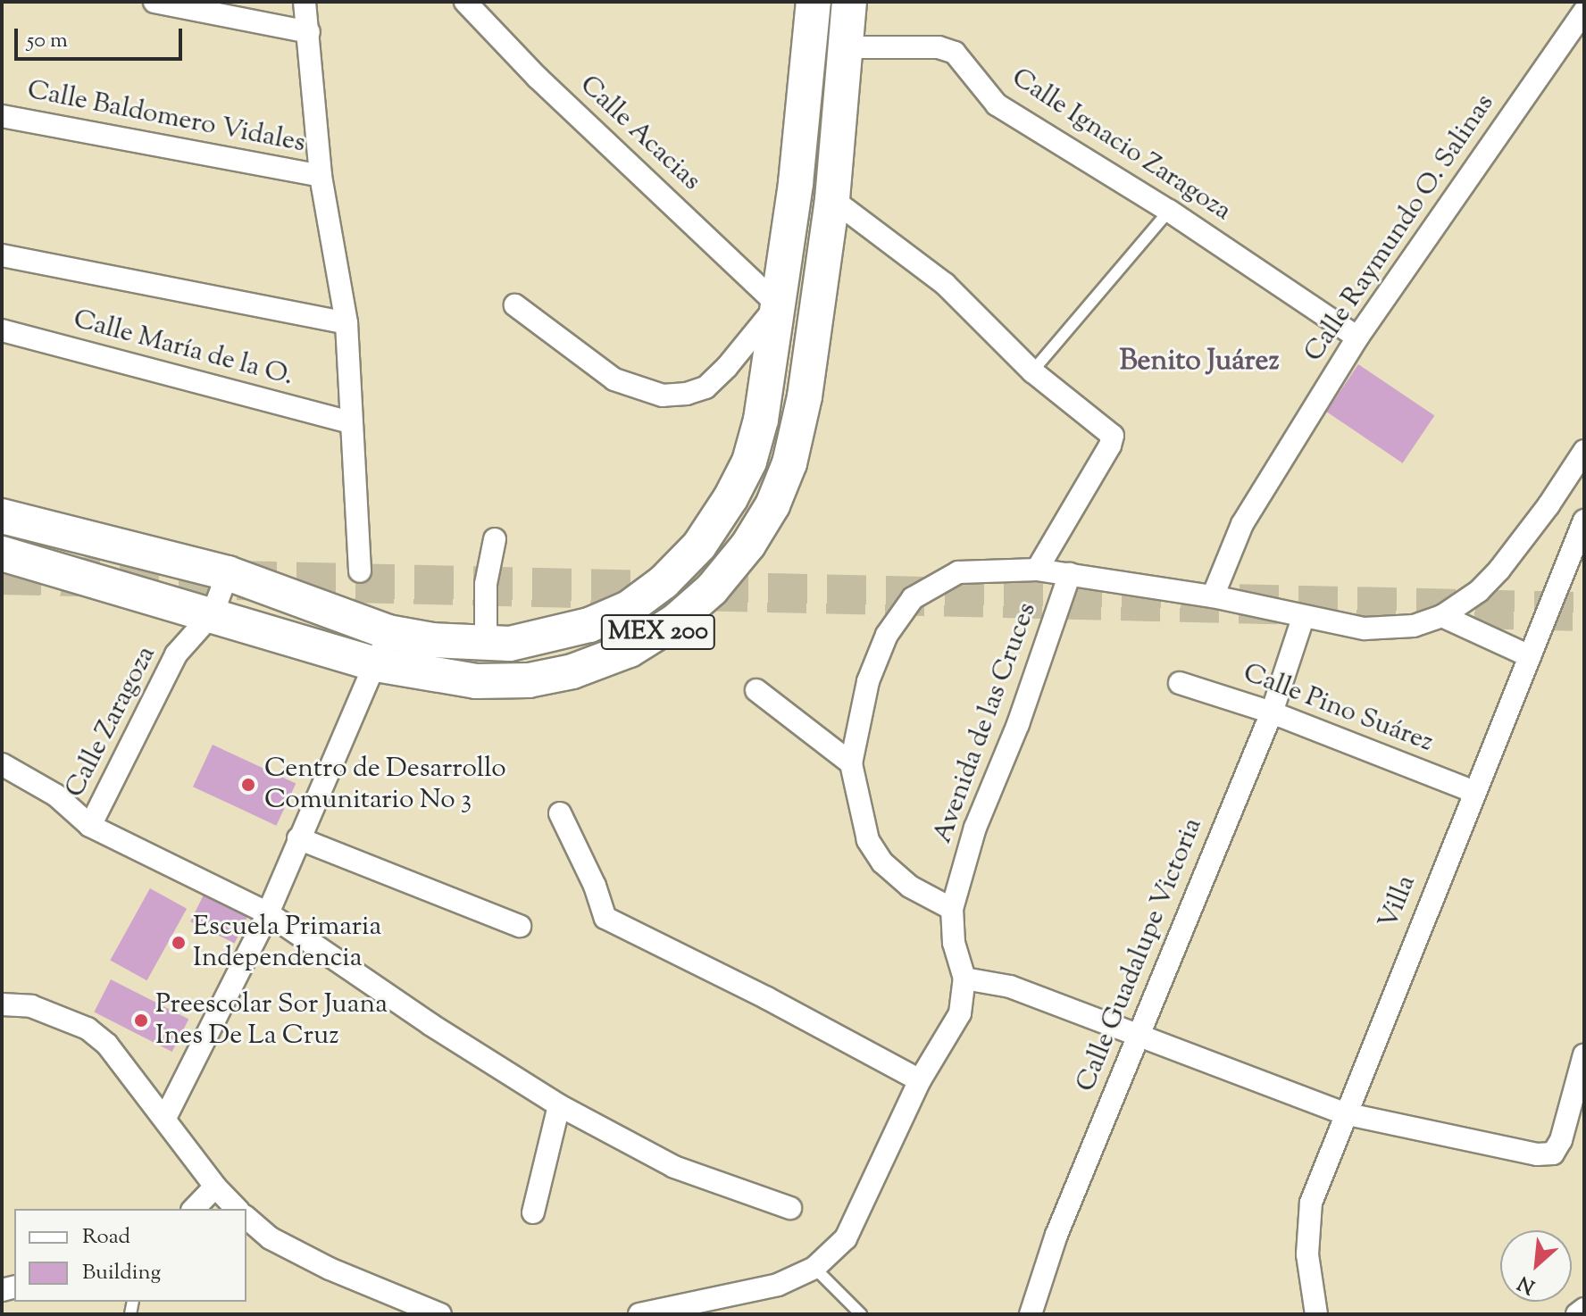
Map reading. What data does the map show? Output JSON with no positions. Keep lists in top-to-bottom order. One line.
{"streets":{"main road":["MEX 200"],"street":["Calle Baldomero Vidales","Calle Acacias","Calle Ignacio Zaragoza","Calle Raymundo O. Salinas","Calle María de la O.","Calle Pino Suárez","Calle Zaragoza","Avenida de las Cruces","Villa","Calle Guadalupe Victoria"]},"crossings":[["Calle Acacias","MEX 200"],["Calle Ignacio Zaragoza","Calle Raymundo O. Salinas"],["Calle Ignacio Zaragoza","MEX 200"],["MEX 200","Calle Zaragoza"],["Calle Pino Suárez","Villa"],["Calle Pino Suárez","Calle Guadalupe Victoria"]],"districts":["Benito Juárez"],"places":["Centro de Desarrollo Comunitario No 3","Escuela Primaria Independencia","Preescolar Sor Juana Ines De La Cruz"],"legend":["Road","Building"],"scale_bar":"50 m","north":"bottom left"}
